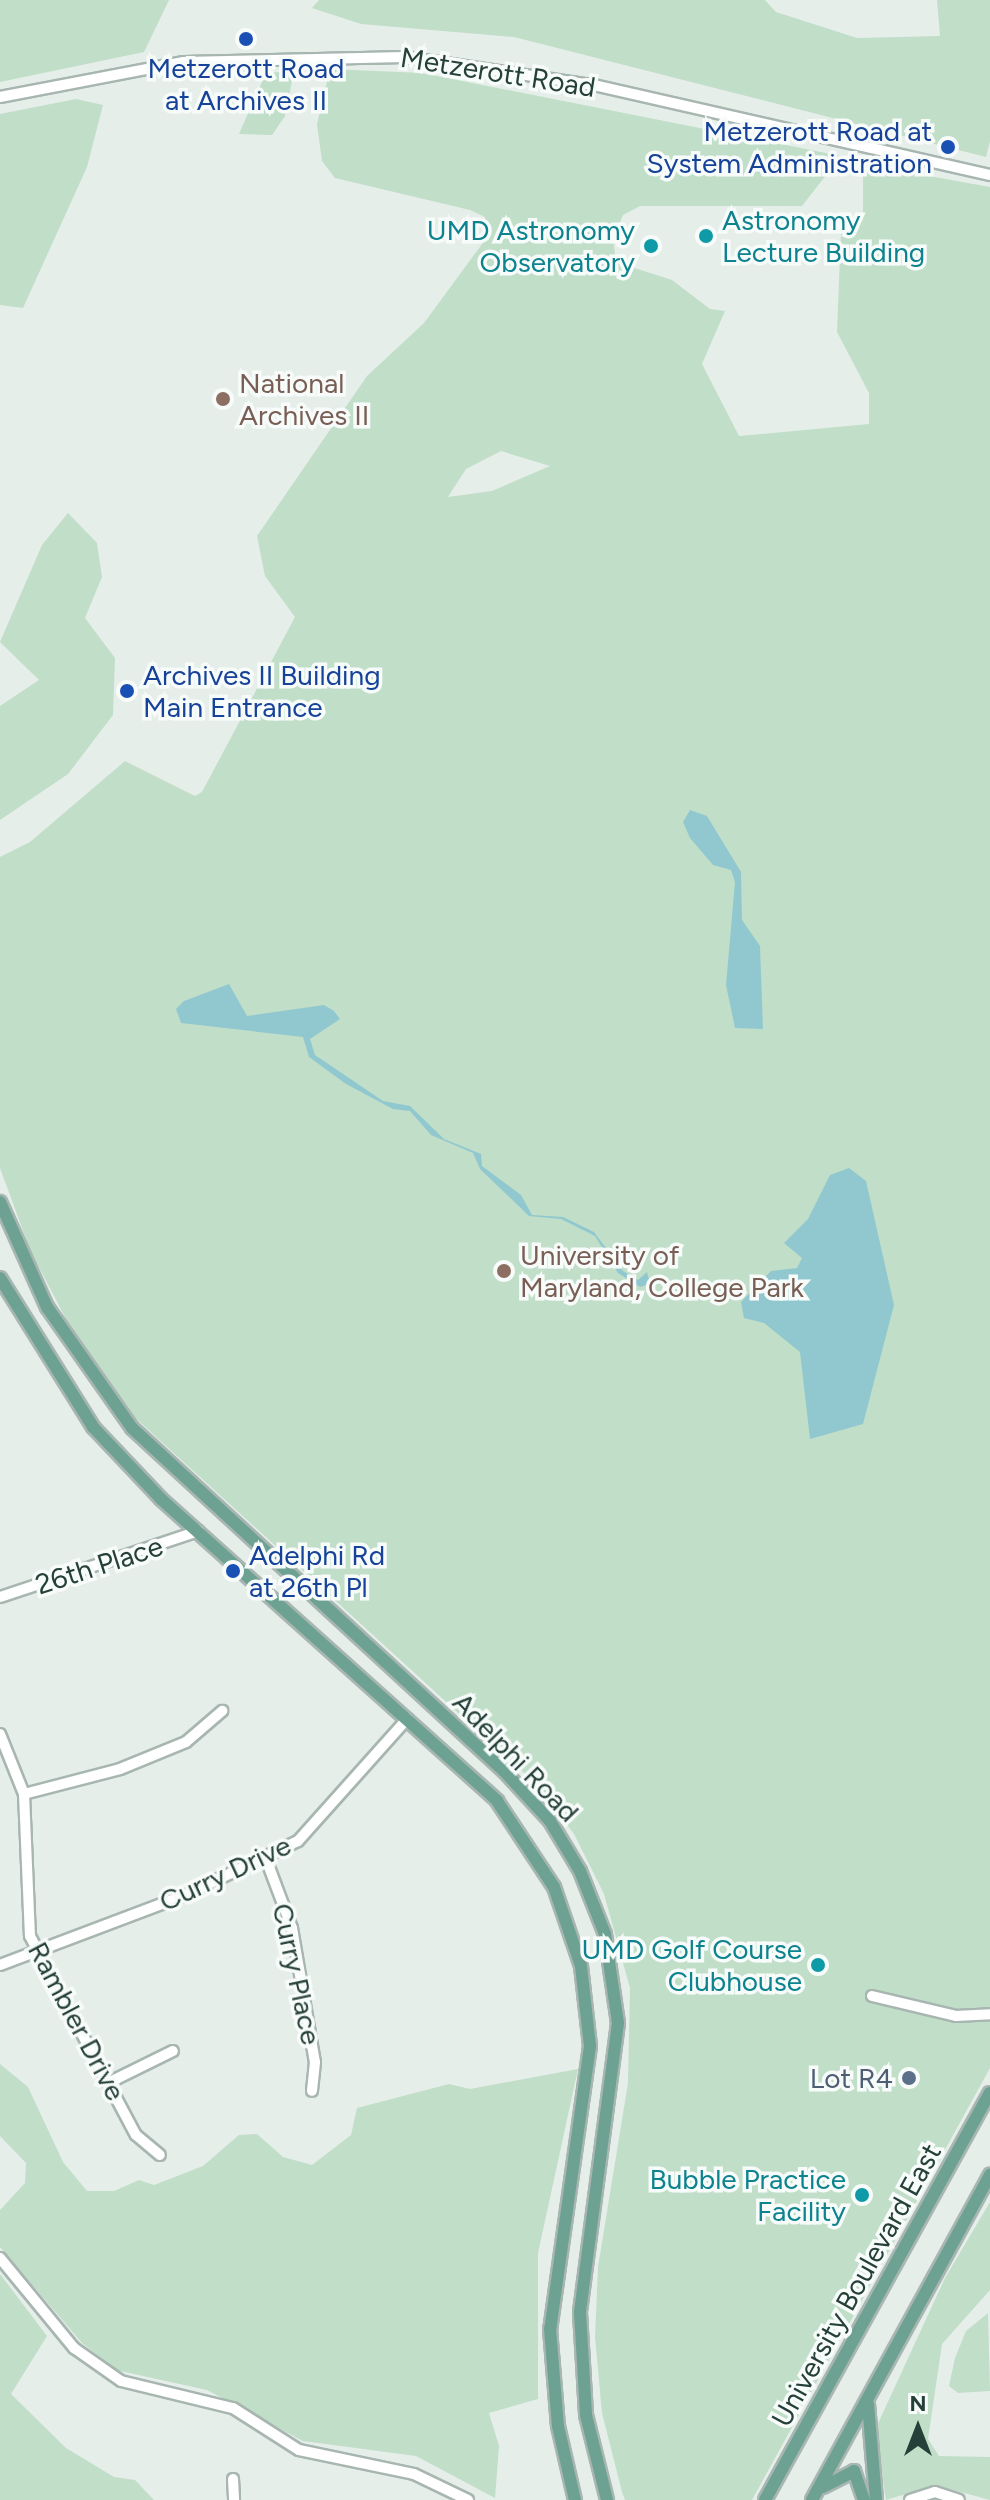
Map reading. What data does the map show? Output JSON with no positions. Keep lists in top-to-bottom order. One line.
{"streets":{"main road":["Adelphi Road","University Boulevard East"],"street":["Metzerott Road","26th Place","Curry Drive","Curry Place","Rambler Drive"]},"crossings":[["26th Place","Adelphi Road"],["Adelphi Road","Curry Drive"],["Curry Drive","Curry Place"],["Curry Drive","Rambler Drive"]],"places":["Metzerott Road at Archives II","Metzerott Road at System Administration","Astronomy Lecture Building","UMD Astronomy Observatory","National Archives II","Archives II Building Main Entrance","University of Maryland, College Park","Adelphi Rd at 26th Pl","UMD Golf Course Clubhouse","Lot R4","Bubble Practice Facility"],"north":"top"}
